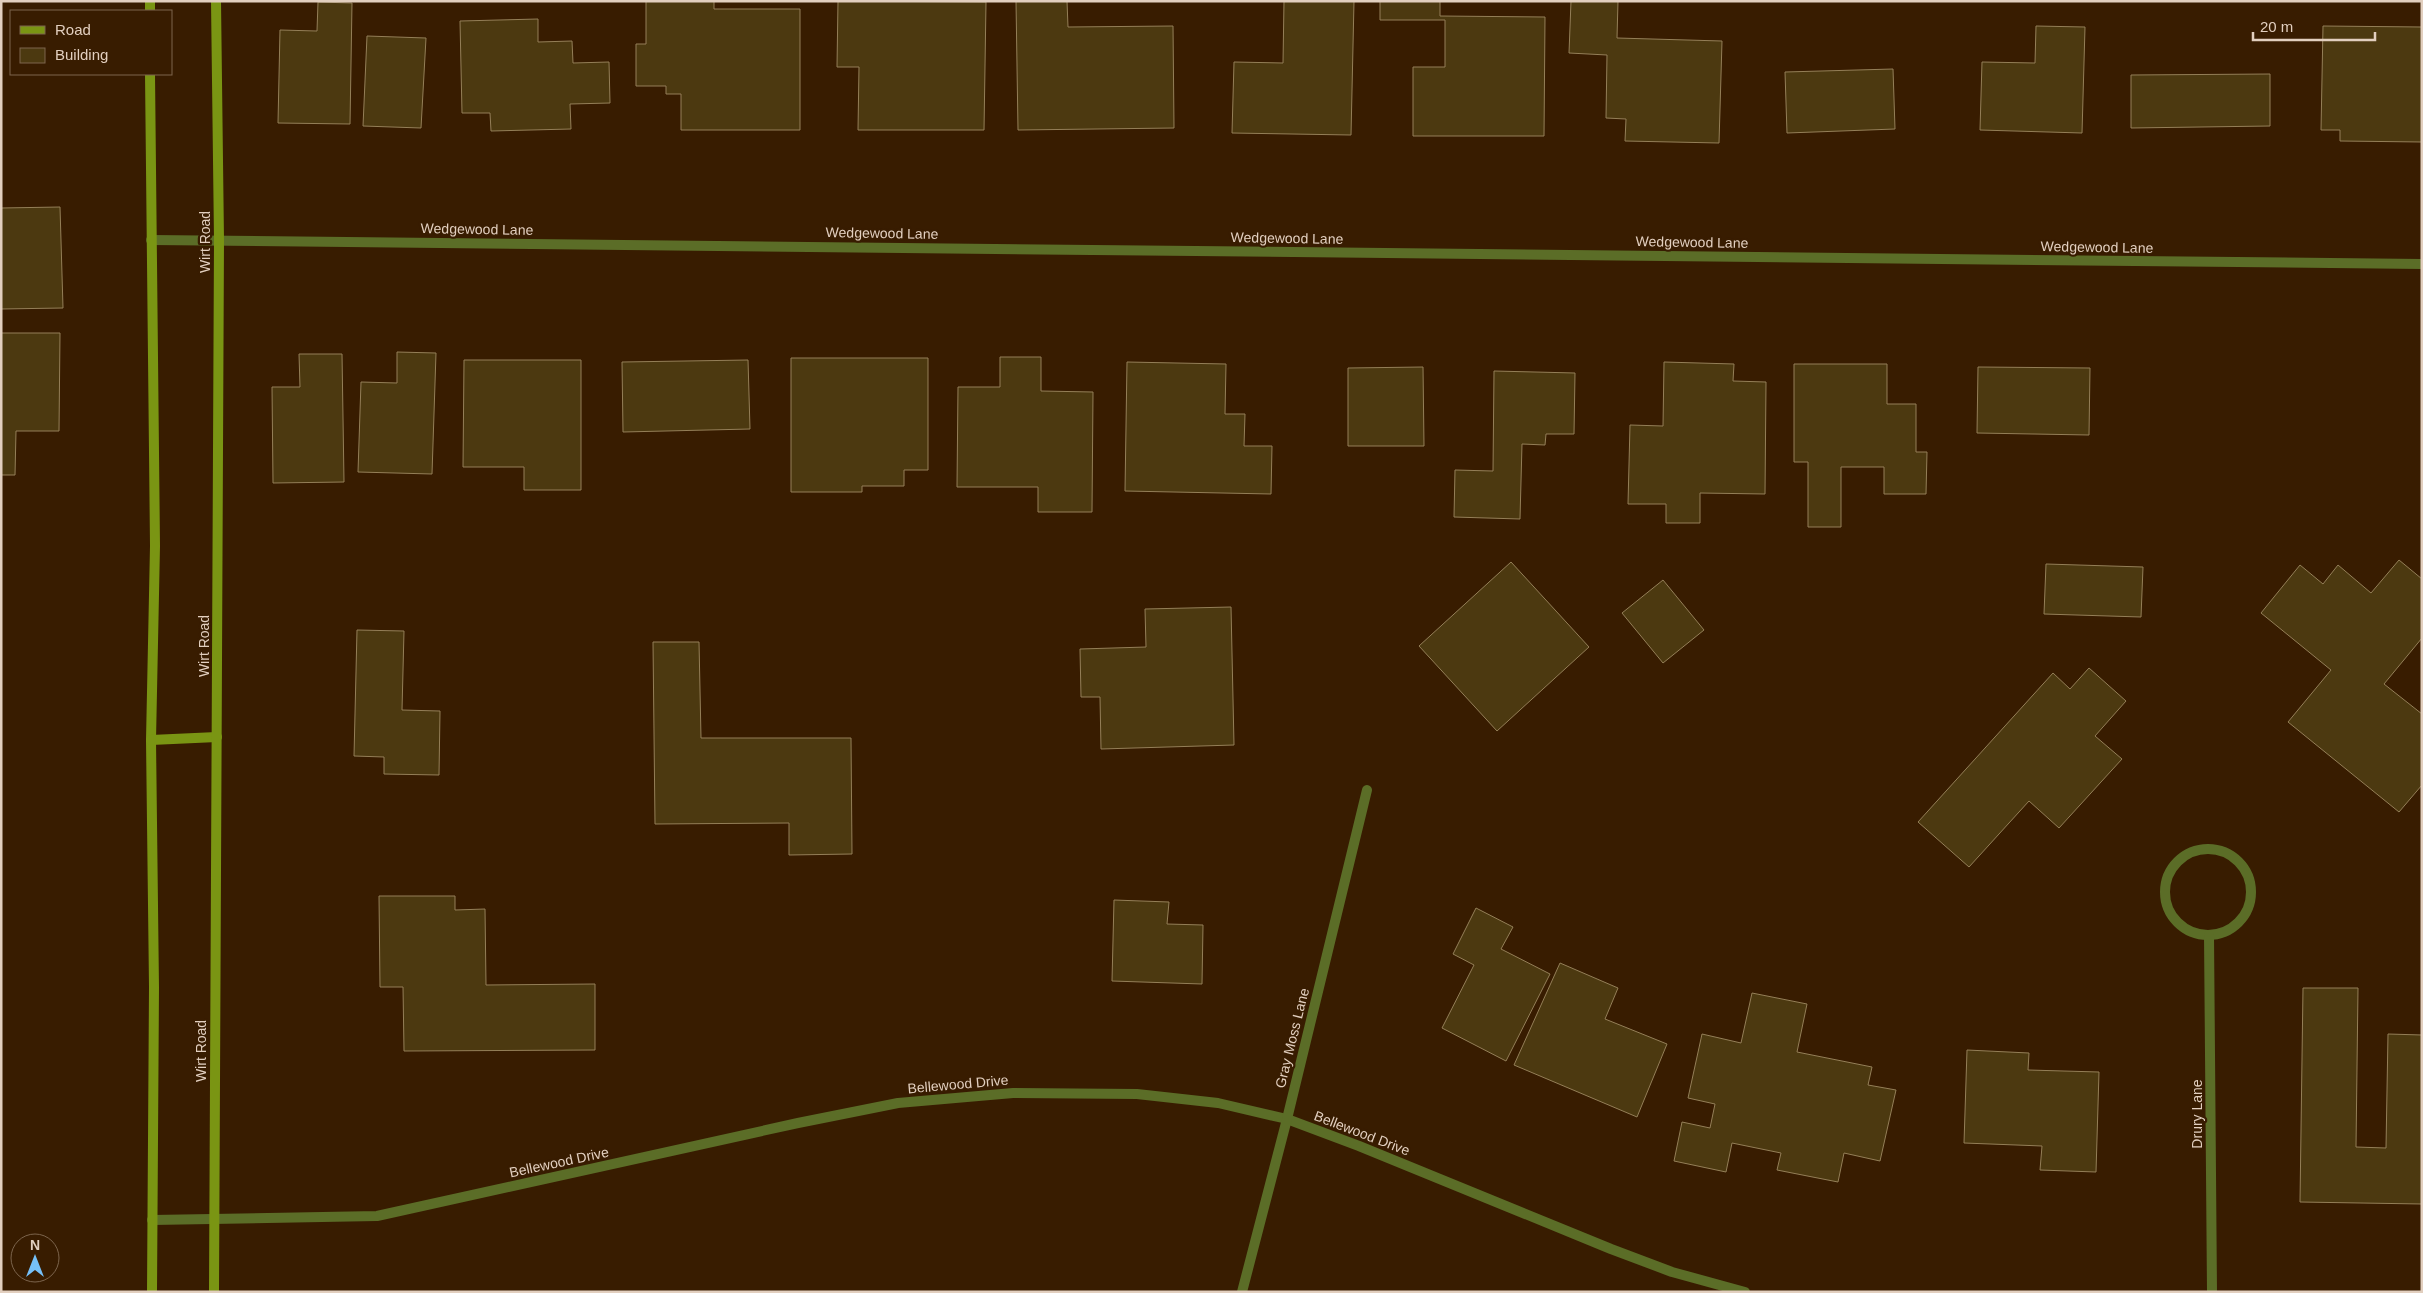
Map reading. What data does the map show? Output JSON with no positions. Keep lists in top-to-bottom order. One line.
{"streets":{"main road":["Wirt Road"],"street":["Wedgewood Lane","Gray Moss Lane","Bellewood Drive","Drury Lane"]},"crossings":[["Wedgewood Lane","Wirt Road"],["Wirt Road","Bellewood Drive"],["Gray Moss Lane","Bellewood Drive"]],"legend":["Road","Building"],"scale_bar":"20 m","north":"top"}
